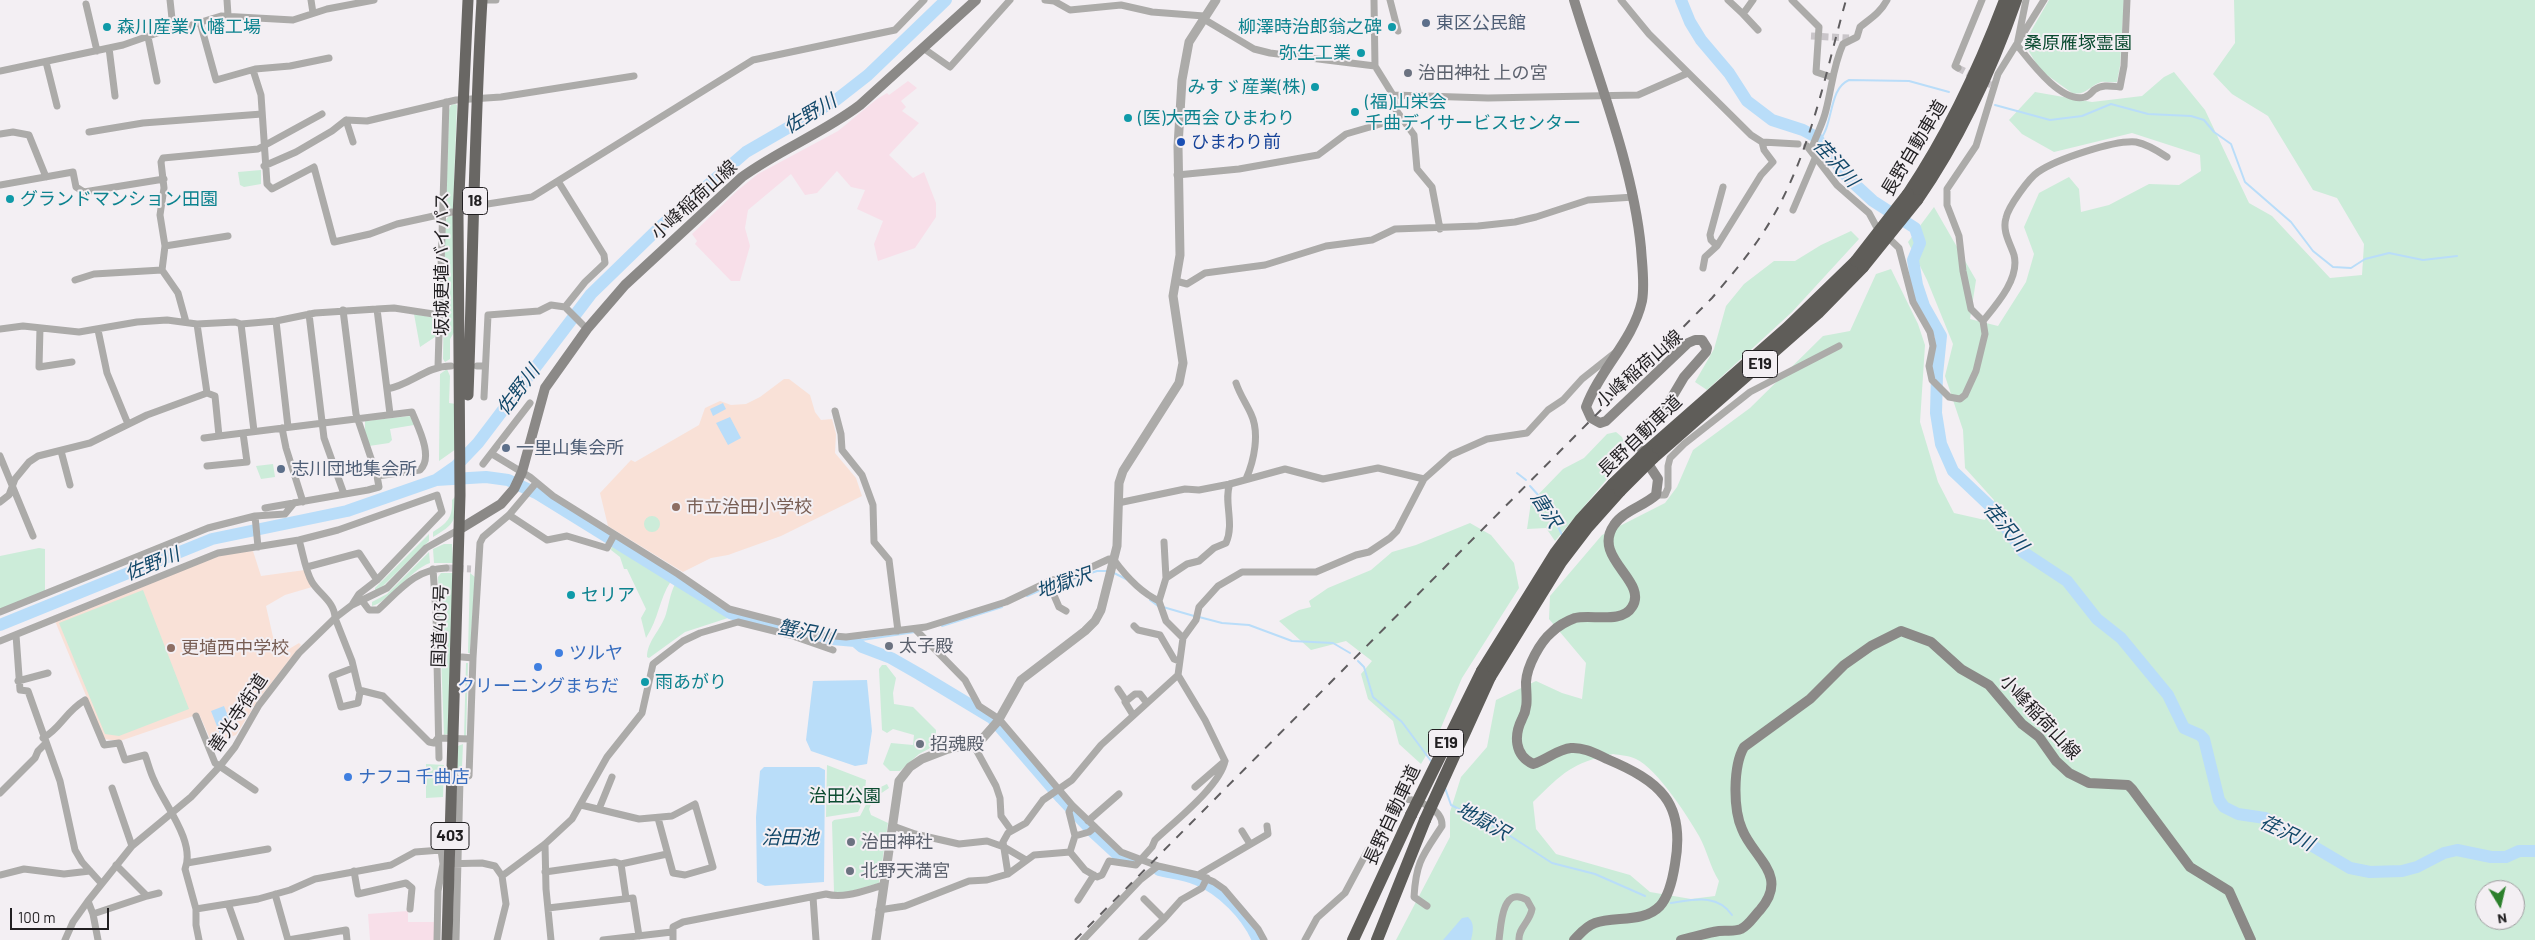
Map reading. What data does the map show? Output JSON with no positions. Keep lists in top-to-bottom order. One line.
{"streets":{"highway":["長野自動車道","18","坂城更埴バイパス","E19","国道403号","403"],"main road":["小峰稲荷山線"],"street":["善光寺街道"]},"crossings":[["小峰稲荷山線","坂城更埴バイパス"],["小峰稲荷山線","国道403号"],["小峰稲荷山線","善光寺街道"],["坂城更埴バイパス","国道403号"],["坂城更埴バイパス","善光寺街道"],["国道403号","善光寺街道"]],"water":["佐野川","荏沢川","唐沢","地獄沢","蟹沢川","治田池"],"parks":["桑原雁塚霊園","治田公園"],"places":["東区公民館","森川産業八幡工場","柳澤時治郎翁之碑","弥生工業","治田神社 上の宮","みすゞ産業(株)","(福)山栄会 千曲デイサービスセンター","(医)大西会 ひまわり","ひまわり前","グランドマンション田園","一里山集会所","志川団地集会所","市立治田小学校","セリア","太子殿","更埴西中学校","ツルヤ","クリーニングまちだ","雨あがり","招魂殿","ナフコ 千曲店","治田神社","北野天満宮"],"scale_bar":"100 m","north":"bottom"}
